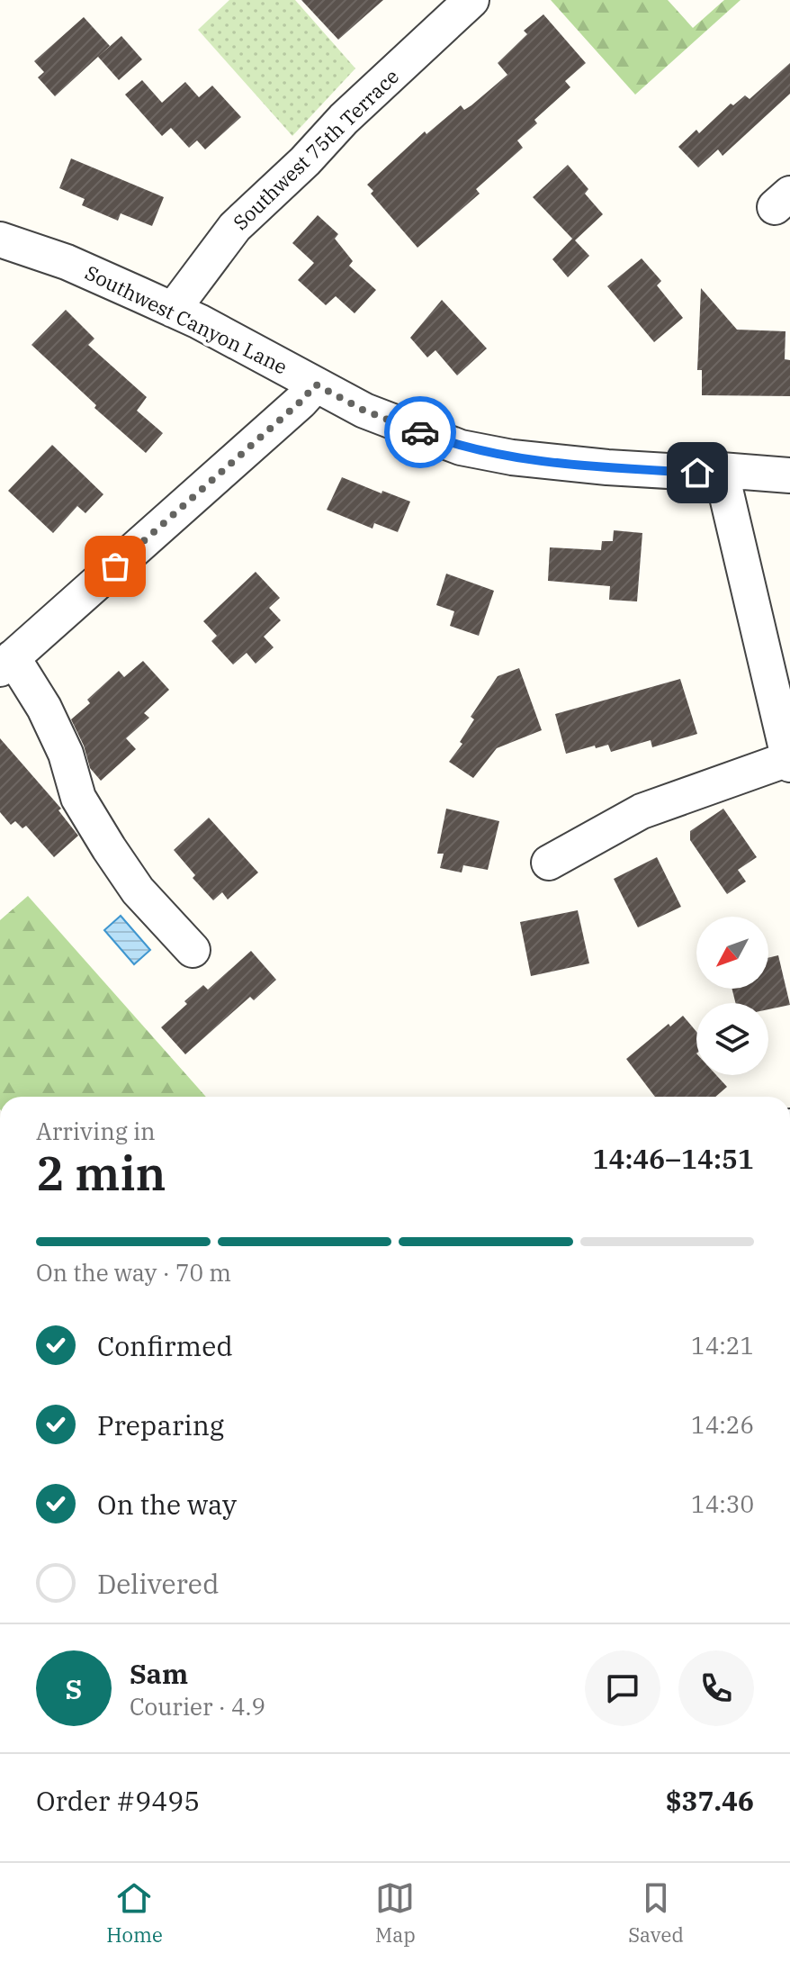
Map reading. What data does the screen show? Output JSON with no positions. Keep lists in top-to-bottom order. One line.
{"streets":{"street":["Southwest 75th Terrace","Southwest Canyon Lane"]},"crossings":[["Southwest 75th Terrace","Southwest Canyon Lane"]],"north":"bottom left","page":{"heading":["2 min","Arriving in","14:46–14:51"],"panel":["Sam","Courier · 4.9","Order #9495","$37.46"],"bar":"On the way · 70 m","list":[["Confirmed","14:21"],["Preparing","14:26"],["On the way","14:30"],"Delivered"],"round":"S","tabs":["Home","Map","Saved"]}}
